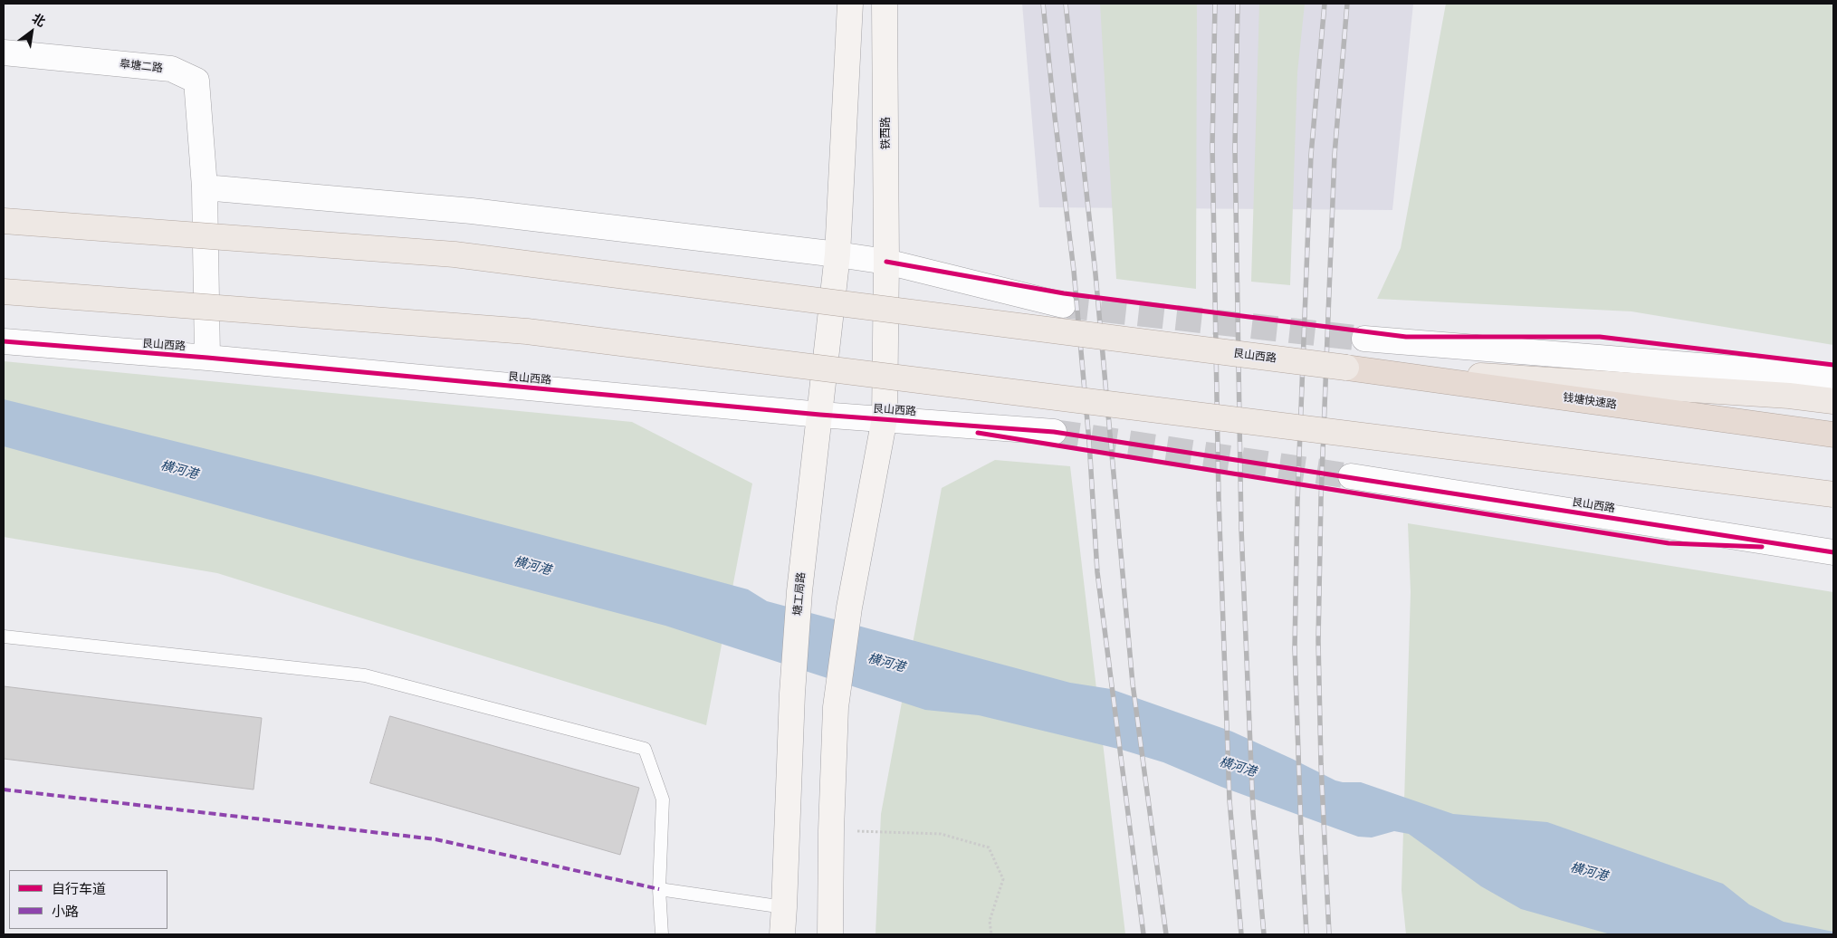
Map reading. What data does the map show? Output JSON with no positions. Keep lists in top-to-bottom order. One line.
{"streets":{"highway":["钱塘快速路"],"main road":["铁西路","艮山西路","塘工局路"],"street":["皋塘二路"]},"crossings":[["艮山西路","钱塘快速路"],["艮山西路","塘工局路"]],"water":["横河港"],"legend":["自行车道","小路"],"north":"top right"}
